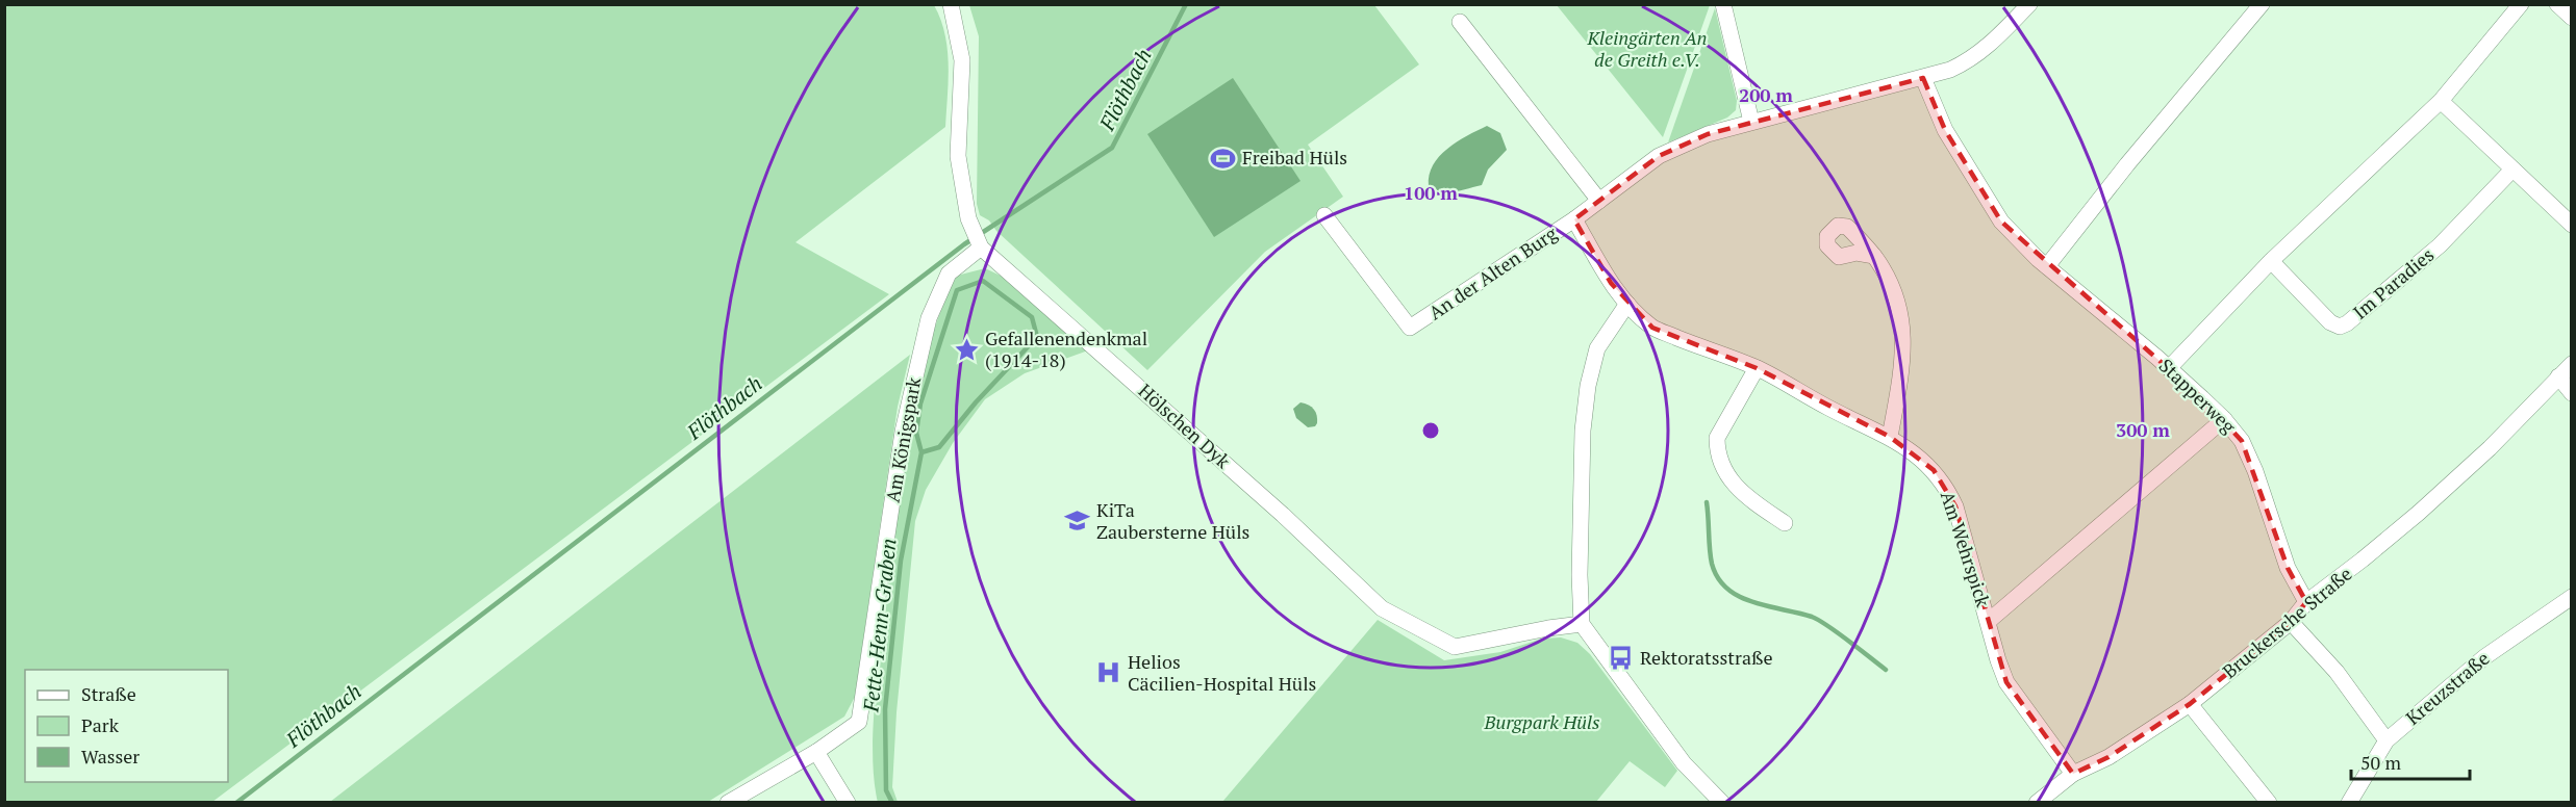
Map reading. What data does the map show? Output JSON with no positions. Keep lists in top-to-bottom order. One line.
{"streets":{"street":["An der Alten Burg","Im Paradies","Stapperweg","Hölschen Dyk","Am Königspark","Am Wehrspick","Bruckersche Straße","Kreuzstraße"]},"crossings":[["An der Alten Burg","Stapperweg"],["An der Alten Burg","Am Wehrspick"],["Stapperweg","Bruckersche Straße"],["Hölschen Dyk","Am Königspark"],["Am Wehrspick","Bruckersche Straße"]],"water":["Flöthbach","Fette-Henn-Graben"],"parks":["Kleingärten An de Greith e.V.","Burgpark Hüls"],"places":{"sports":["Freibad Hüls"],"place":["Gefallenendenkmal (1914-18)"],"school or university":["KiTa Zaubersterne Hüls"],"bus stop":["Rektoratsstraße"],"hospital":["Helios Cäcilien-Hospital Hüls"]},"legend":["Straße","Park","Wasser"],"scale_bar":"50 m","rings":["200 m","100 m","300 m"]}
